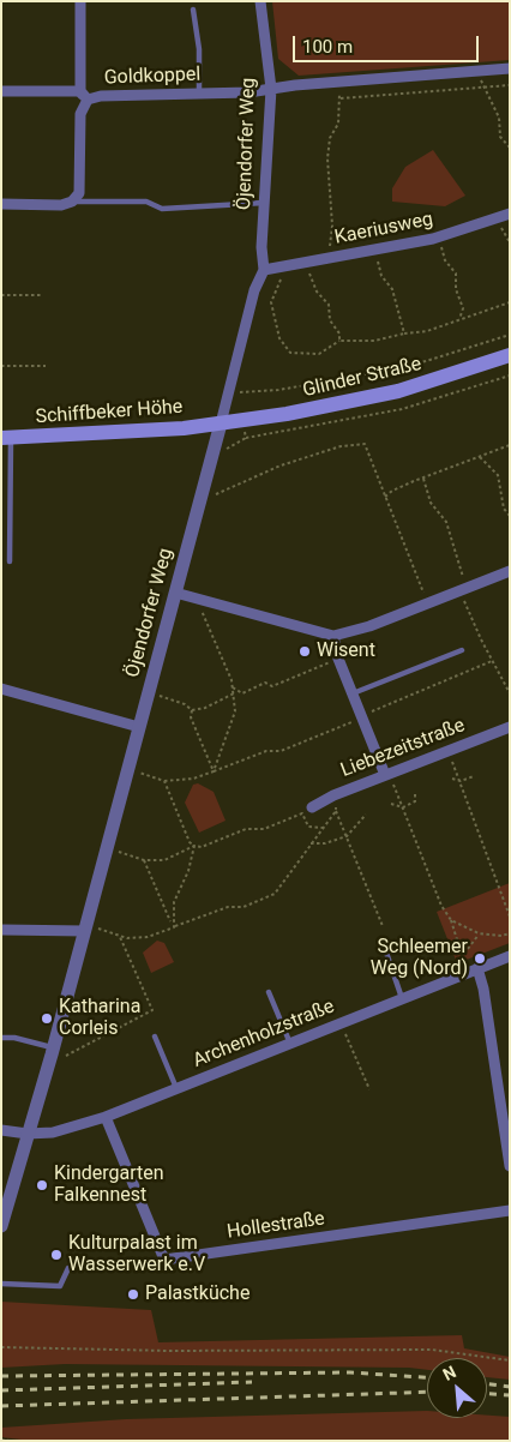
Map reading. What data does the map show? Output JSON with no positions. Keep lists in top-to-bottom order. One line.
{"streets":{"main road":["Glinder Straße","Schiffbeker Höhe"],"street":["Goldkoppel","Öjendorfer Weg","Kaeriusweg","Liebezeitstraße","Archenholzstraße","Hollestraße"]},"crossings":[["Goldkoppel","Öjendorfer Weg"],["Öjendorfer Weg","Kaeriusweg"],["Öjendorfer Weg","Glinder Straße"],["Öjendorfer Weg","Schiffbeker Höhe"],["Öjendorfer Weg","Archenholzstraße"],["Glinder Straße","Schiffbeker Höhe"],["Archenholzstraße","Hollestraße"]],"places":["Wisent","Schleemer Weg (Nord)","Katharina Corleis","Kindergarten Falkennest","Kulturpalast im Wasserwerk e.V","Palastküche"],"scale_bar":"100 m","north":"top left"}
